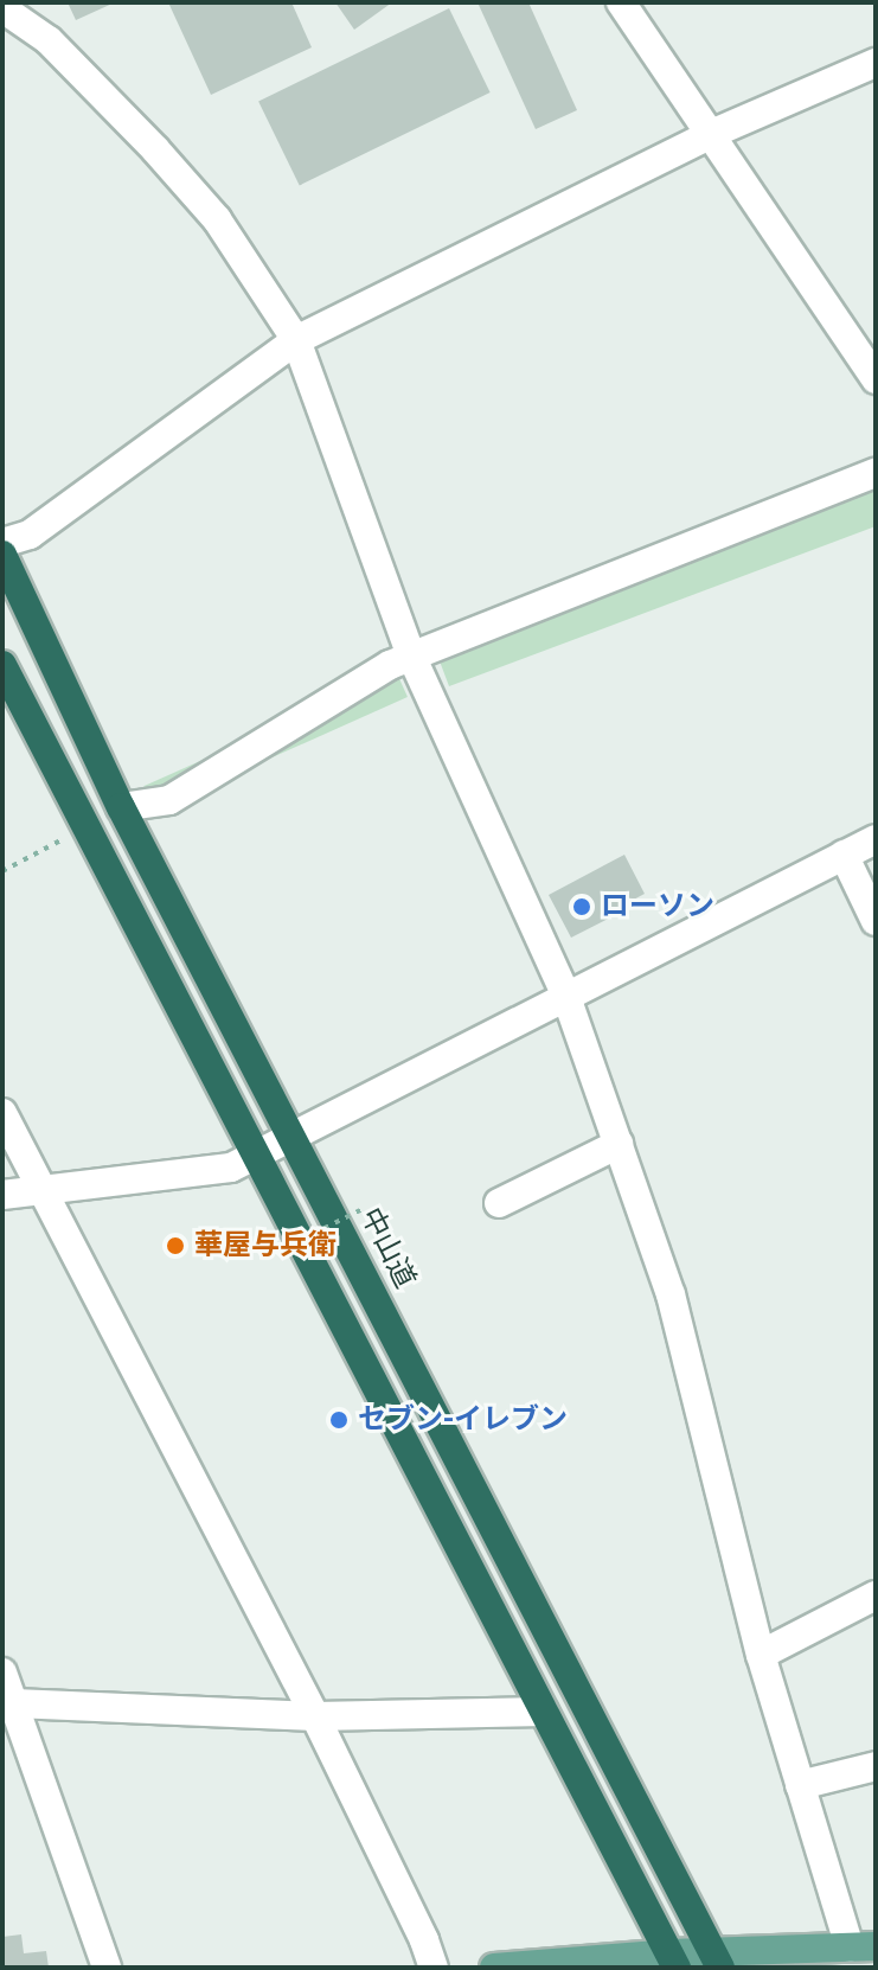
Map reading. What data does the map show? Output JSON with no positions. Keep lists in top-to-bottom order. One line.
{"streets":{"highway":["中山道"]},"places":["ローソン","華屋与兵衛","セブン-イレブン"]}
